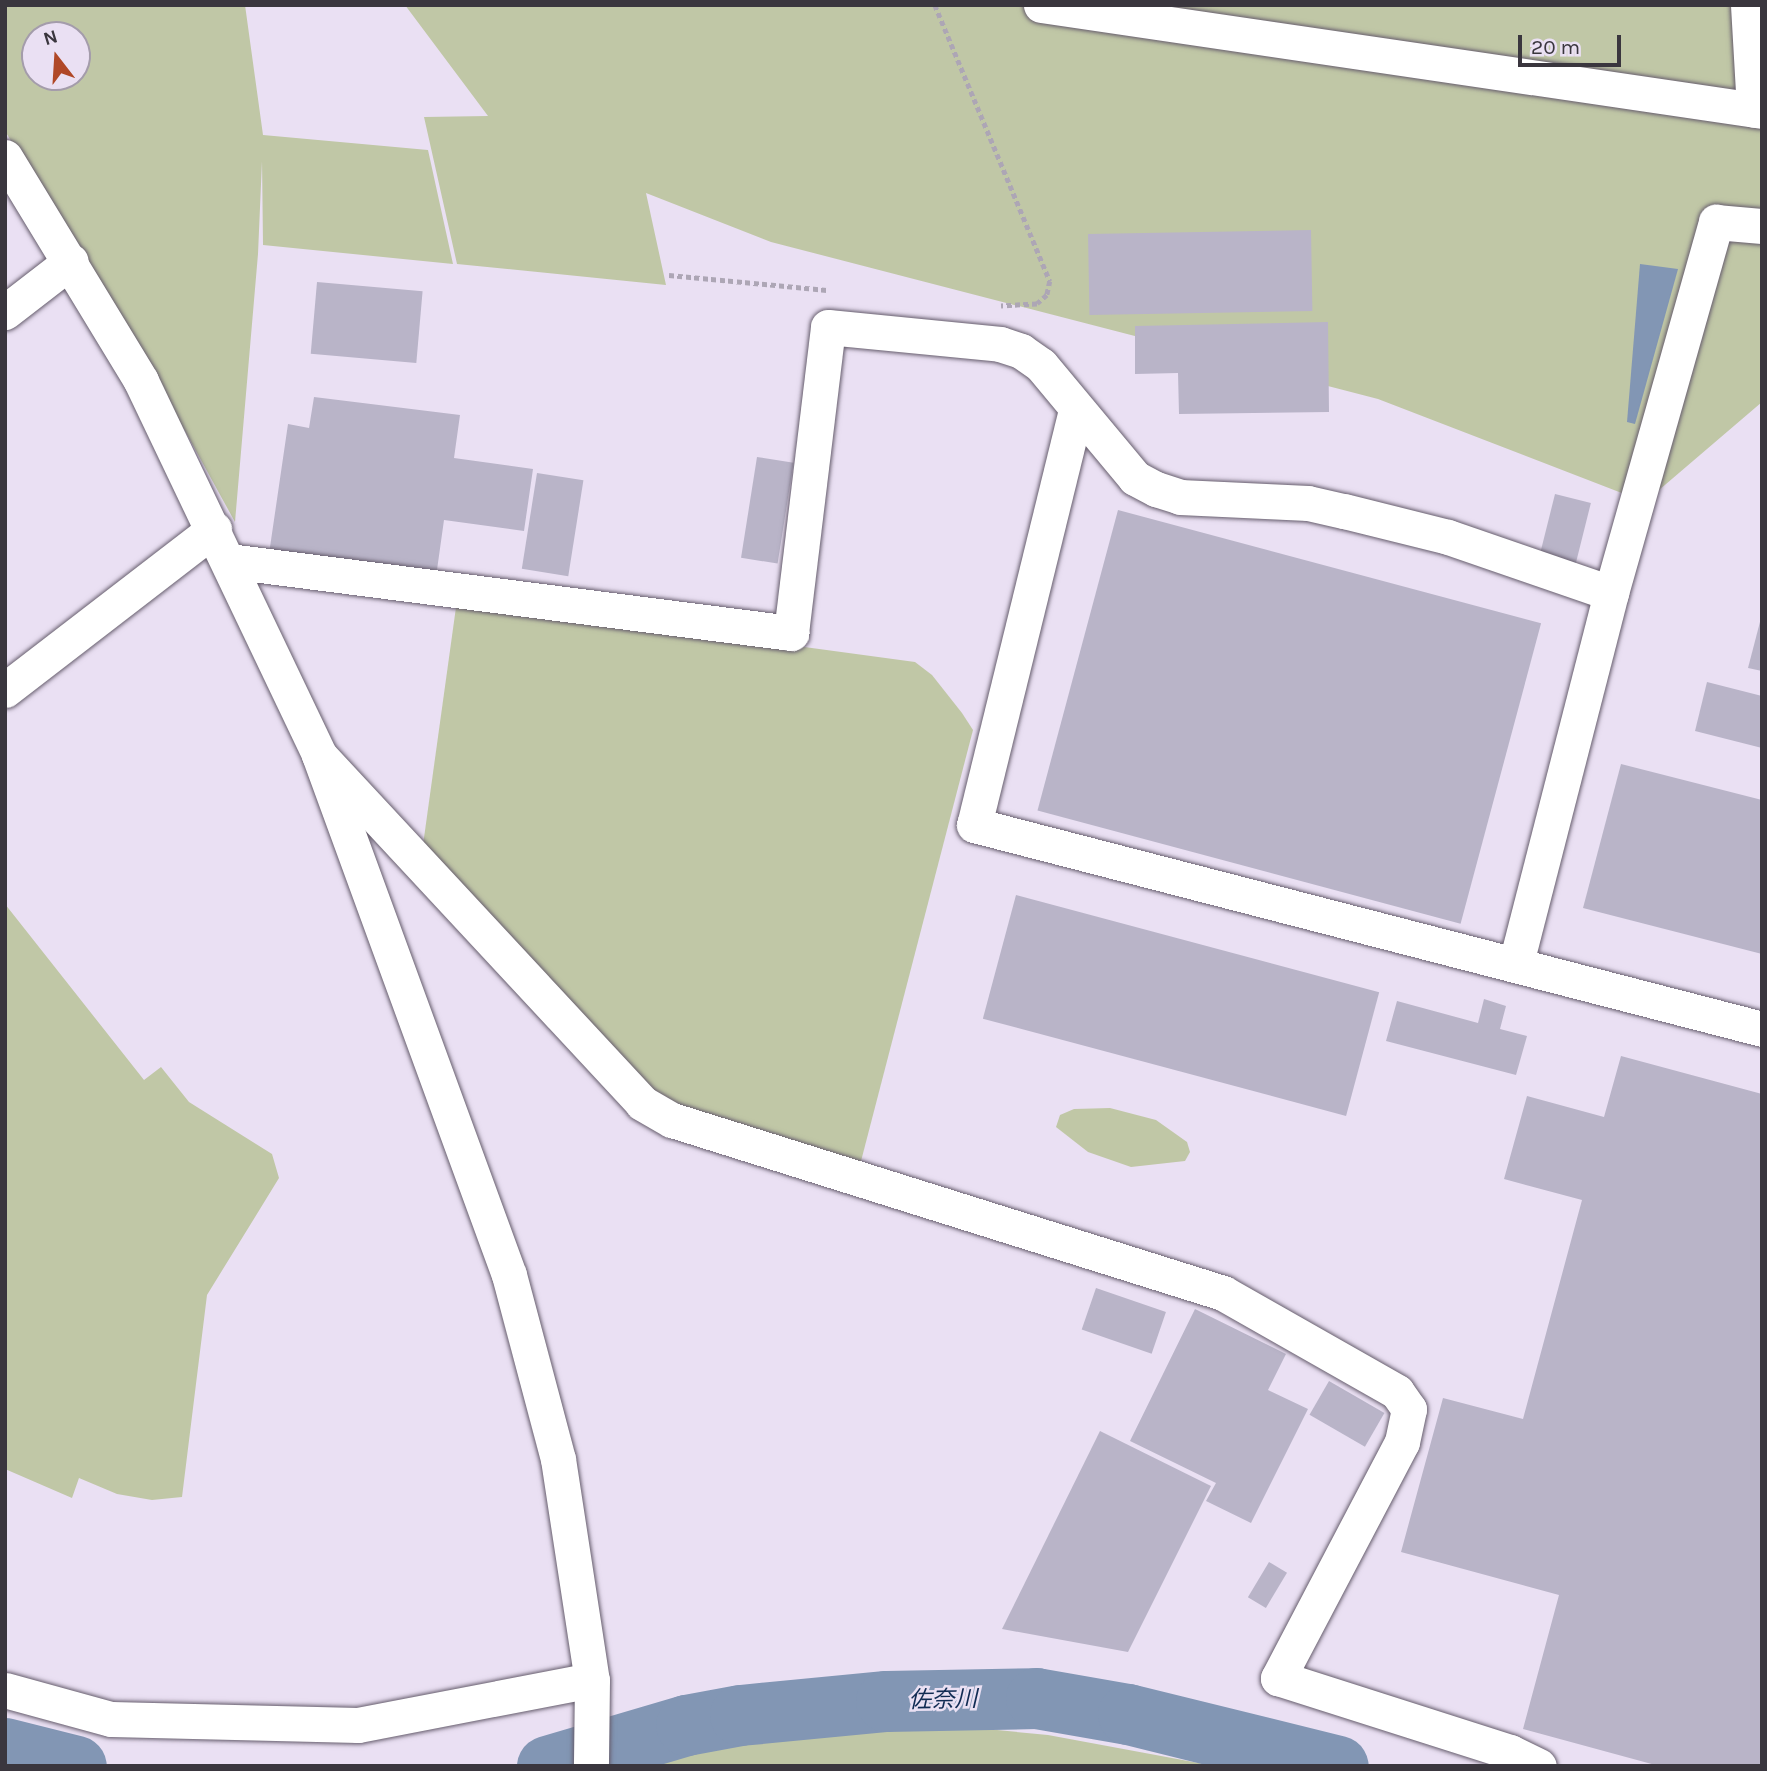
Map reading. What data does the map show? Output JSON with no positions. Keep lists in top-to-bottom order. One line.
{"water":["佐奈川"],"scale_bar":"20 m","north":"top"}
